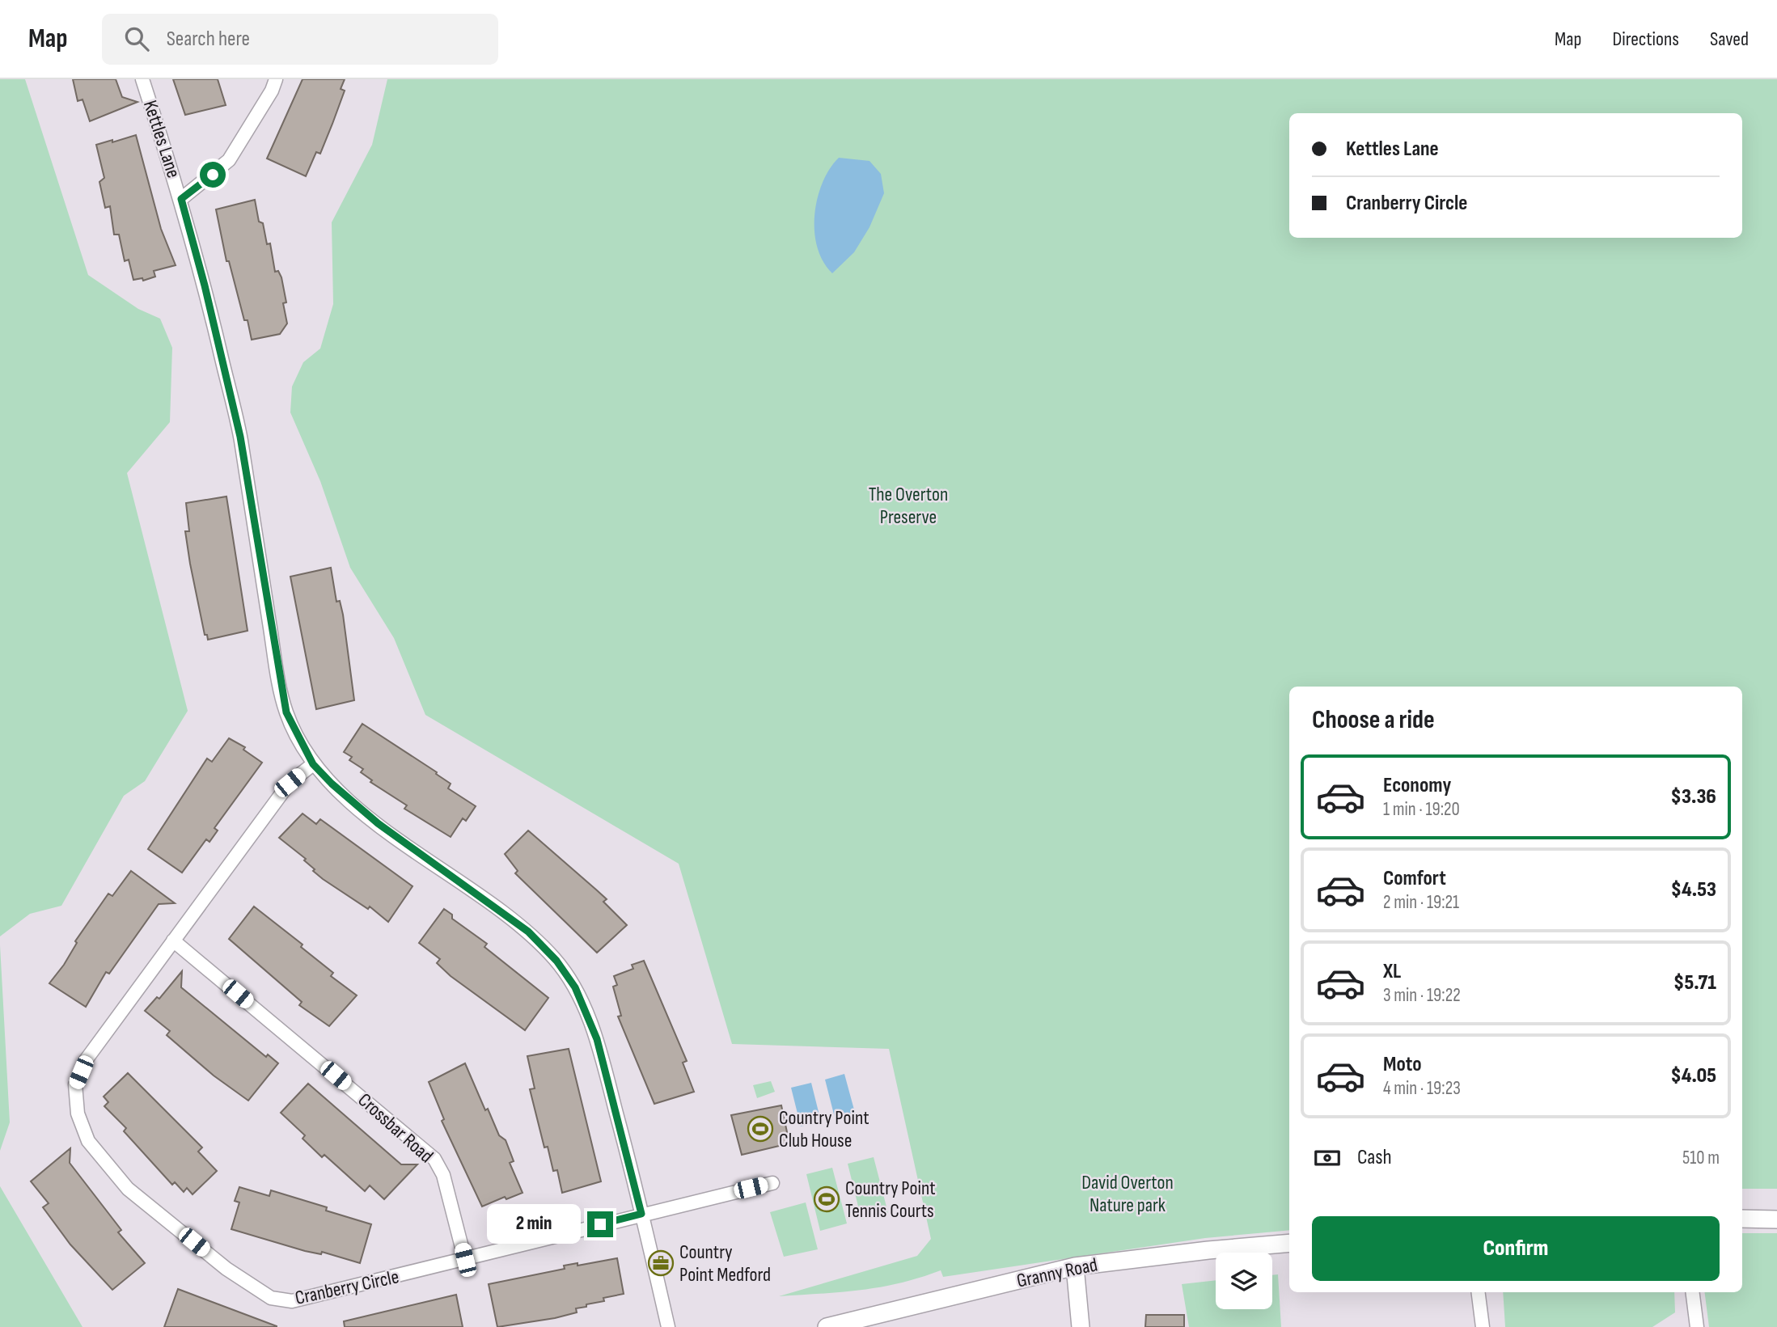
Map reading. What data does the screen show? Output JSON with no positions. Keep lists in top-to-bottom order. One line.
{"streets":{"street":["Kettles Lane","Crossbar Road","Granny Road","Cranberry Circle"]},"crossings":[["Kettles Lane","Cranberry Circle"],["Crossbar Road","Cranberry Circle"]],"parks":["The Overton Preserve","David Overton Nature park"],"places":{"sports":["Country Point Club House","Country Point Tennis Courts"],"office":["Country Point Medford"]},"page":{"header":"Map","search":"Search here","nav":["Map","Directions","Saved"],"banner":["Kettles Lane","Cranberry Circle"],"heading":"Choose a ride","list":[{"name":"Economy","note":"1 min · 19:20","value":"$3.36"},{"name":"Comfort","note":"2 min · 19:21","value":"$4.53"},{"name":"XL","note":"3 min · 19:22","value":"$5.71"},{"name":"Moto","note":"4 min · 19:23","value":"$4.05"}],"pay":["Cash","510 m"],"bubble":"2 min","buttons":"Confirm"}}
